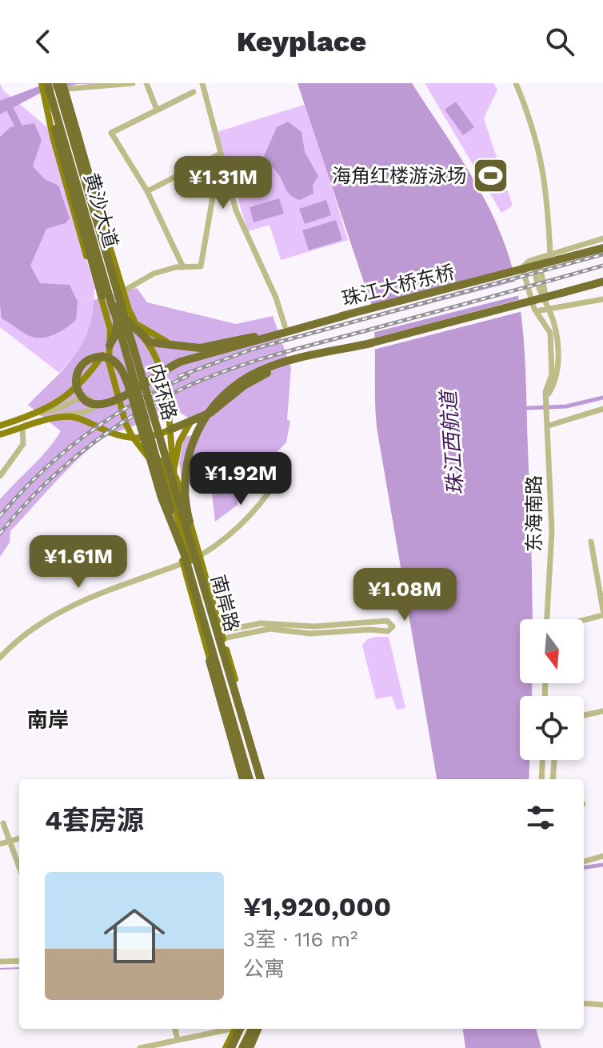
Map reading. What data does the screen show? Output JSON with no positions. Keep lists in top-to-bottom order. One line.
{"streets":{"highway":["黄沙大道","珠江大桥东桥","内环路"],"main road":["南岸路"],"street":["东海南路"]},"crossings":[["黄沙大道","珠江大桥东桥"],["黄沙大道","内环路"],["黄沙大道","南岸路"],["珠江大桥东桥","南岸路"],["内环路","南岸路"]],"districts":["南岸"],"water":["珠江西航道"],"places":{"sports":["海角红楼游泳场"]},"north":"bottom","page":{"header":"Keyplace","price":["¥1.31M","¥1.92M","¥1.61M","¥1.08M"],"heading":"4套房源","list":[{"name":"¥1,920,000","note":"3室 · 116 m² · 公寓"}]}}
